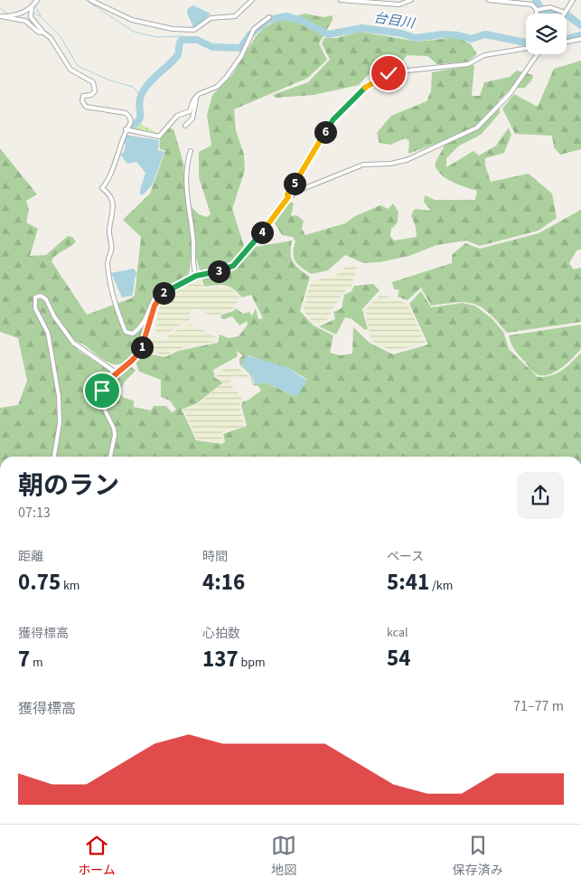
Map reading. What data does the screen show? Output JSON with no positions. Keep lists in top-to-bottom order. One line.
{"water":["台目川"],"page":{"pins":["6","5","4","3","2","1"],"heading":["朝のラン","07:13"],"stats":[["距離","0.75 km"],["時間","4:16"],["ペース","5:41 /km"],["獲得標高","7 m"],["心拍数","137 bpm"],["kcal","54"]],"chart":["獲得標高","71–77 m"],"tabs":["ホーム","地図","保存済み"]}}
